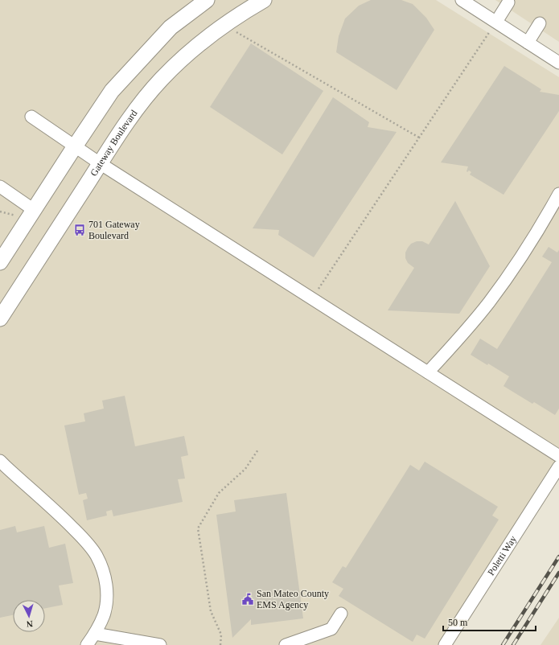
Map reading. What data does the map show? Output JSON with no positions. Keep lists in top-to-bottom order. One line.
{"streets":{"main road":["Gateway Boulevard"],"street":["Poletti Way"]},"places":{"bus stop":["701 Gateway Boulevard"],"public building":["San Mateo County EMS Agency"]},"scale_bar":"50 m","north":"bottom"}
